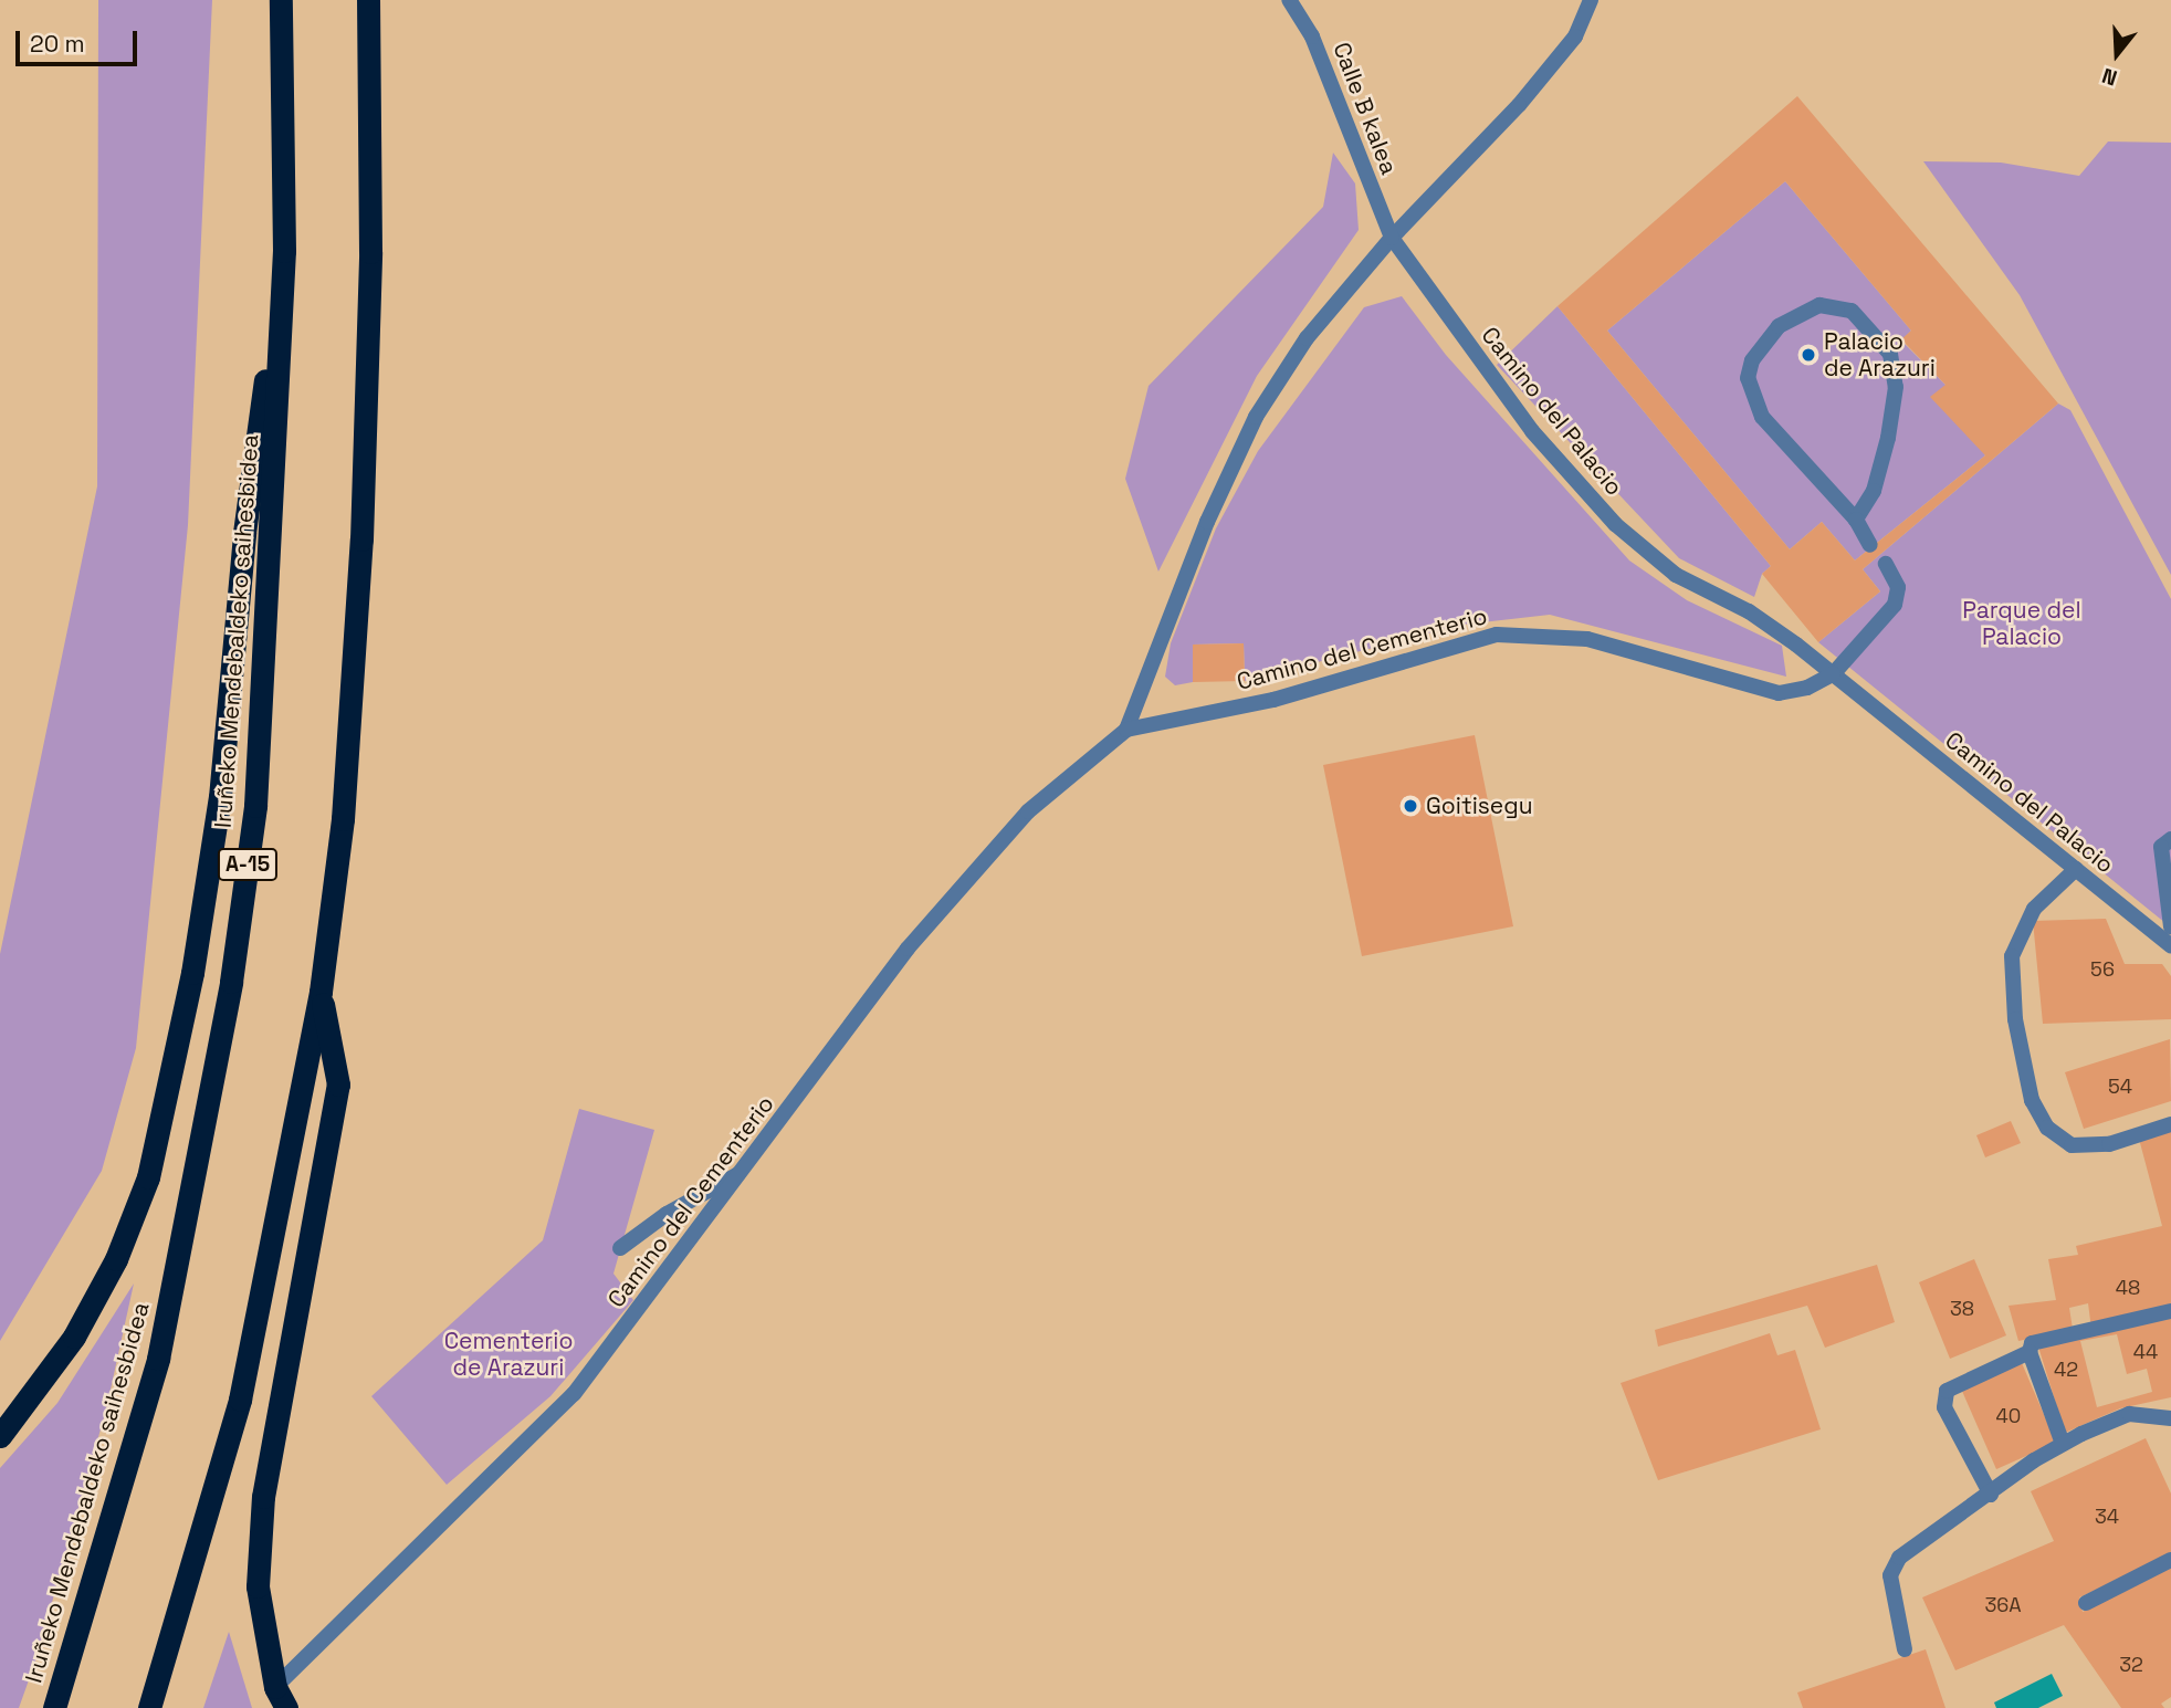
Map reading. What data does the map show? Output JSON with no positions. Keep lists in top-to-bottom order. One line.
{"streets":{"highway":["Iruñeko Mendebaldeko saihesbidea","A-15"],"street":["Calle B kalea","Camino del Palacio","Camino del Cementerio"]},"crossings":[["Calle B kalea","Camino del Palacio"],["Calle B kalea","Camino del Cementerio"],["Camino del Palacio","Camino del Cementerio"]],"parks":["Parque del Palacio","Cementerio de Arazuri"],"places":["Palacio de Arazuri","Goitisegu"],"house_numbers":["56","54","48","38","44","42","40","34","36A","32"],"scale_bar":"20 m","north":"bottom"}
